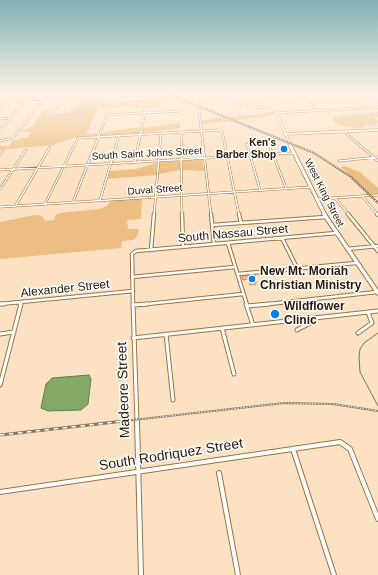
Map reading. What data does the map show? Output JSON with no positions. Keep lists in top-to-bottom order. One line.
{"streets":{"main road":["West King Street"],"street":["South Saint Johns Street","Duval Street","South Nassau Street","Alexander Street","Madeore Street","South Rodriquez Street"]},"crossings":[["South Saint Johns Street","West King Street"],["Duval Street","West King Street"],["West King Street","South Nassau Street"],["South Nassau Street","Madeore Street"],["Alexander Street","Madeore Street"],["Madeore Street","South Rodriquez Street"]],"places":["Ken's Barber Shop","New Mt. Moriah Christian Ministry","Wildflower Clinic"]}
